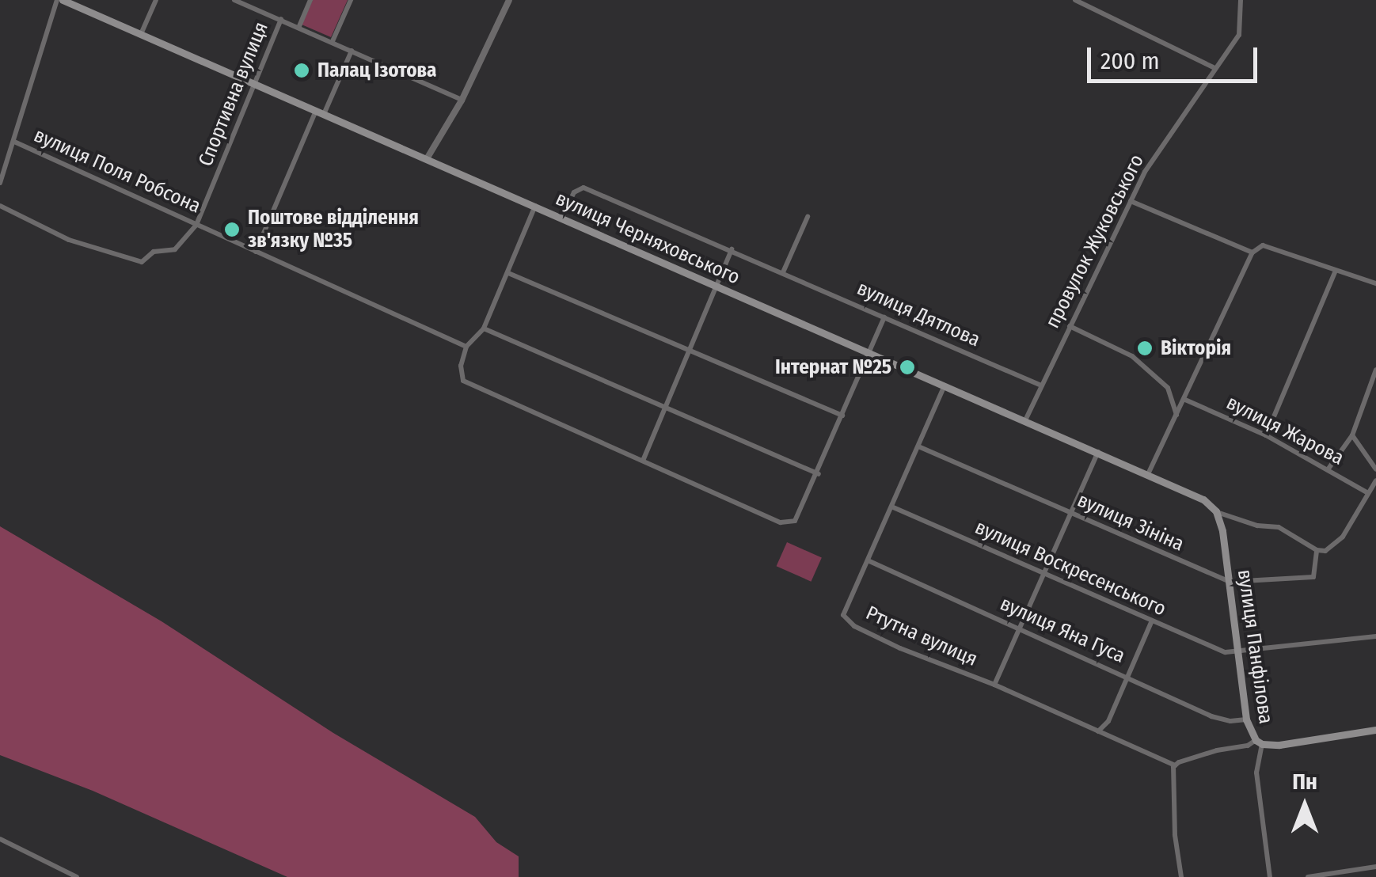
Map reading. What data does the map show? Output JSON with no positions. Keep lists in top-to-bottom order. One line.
{"streets":{"main road":["вулиця Черняховського","вулиця Панфілова"],"street":["Спортивна вулиця","вулиця Поля Робсона","провулок Жуковського","вулиця Дятлова","вулиця Жарова","вулиця Зініна","вулиця Воскресенського","вулиця Яна Гуса","Ртутна вулиця"]},"crossings":[["Спортивна вулиця","вулиця Поля Робсона"],["Спортивна вулиця","вулиця Черняховського"],["вулиця Черняховського","провулок Жуковського"],["вулиця Черняховського","вулиця Дятлова"],["вулиця Черняховського","Ртутна вулиця"],["вулиця Черняховського","вулиця Панфілова"],["провулок Жуковського","вулиця Дятлова"],["вулиця Зініна","Ртутна вулиця"],["вулиця Зініна","вулиця Панфілова"],["вулиця Воскресенського","Ртутна вулиця"],["вулиця Воскресенського","вулиця Панфілова"],["вулиця Яна Гуса","Ртутна вулиця"],["вулиця Яна Гуса","вулиця Панфілова"]],"places":["Палац Ізотова","Поштове відділення зв'язку №35","Вікторія","Інтернат №25"],"scale_bar":"200 m","north":"top"}
